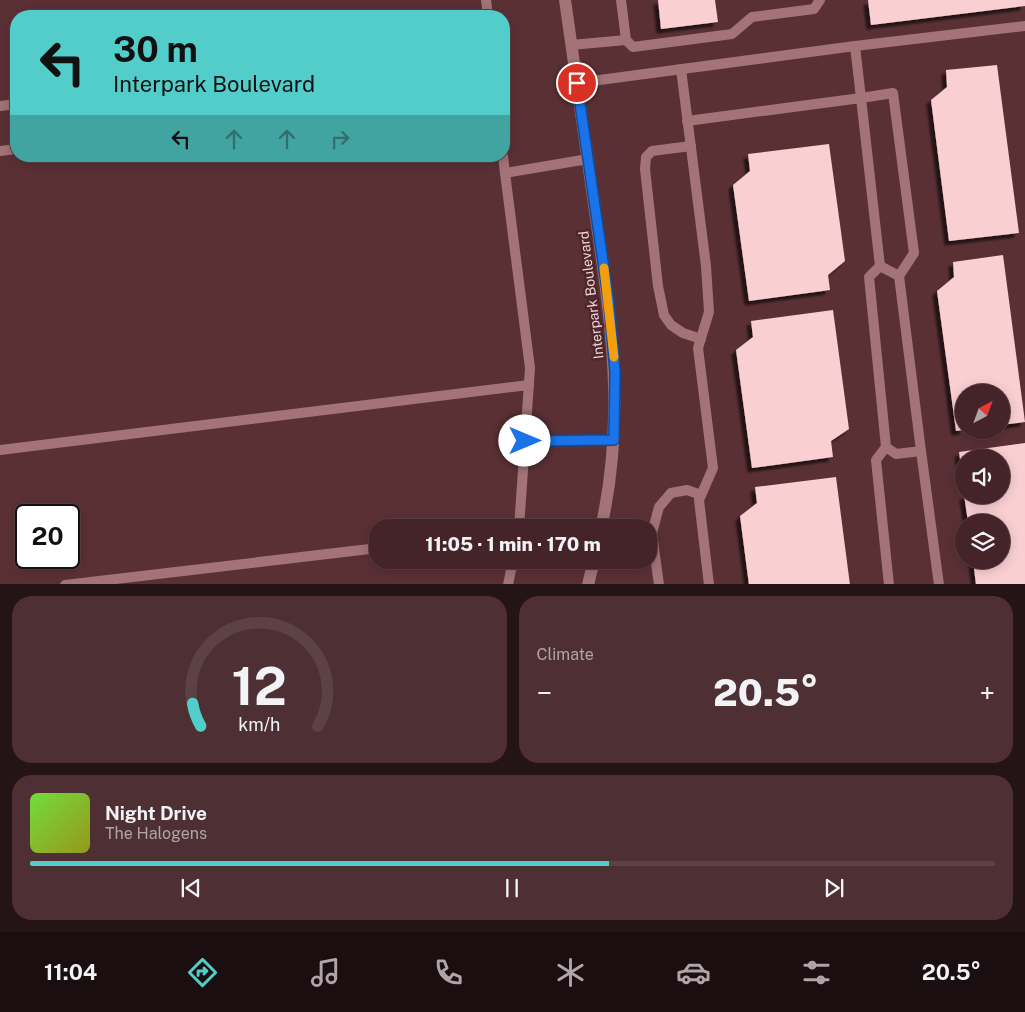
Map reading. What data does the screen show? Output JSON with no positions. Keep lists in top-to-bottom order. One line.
{"streets":{"street":["Interpark Boulevard"]},"north":"top right","page":{"turn":["30 m","Interpark Boulevard"],"limit":"20","trip":"11:05 · 1 min · 170 m","tile":"Climate","heat":["−","20.5°","+"],"song":["Night Drive","The Halogens"],"tabs":["11:04","20.5°"],"gauge":["12","km/h"]}}
